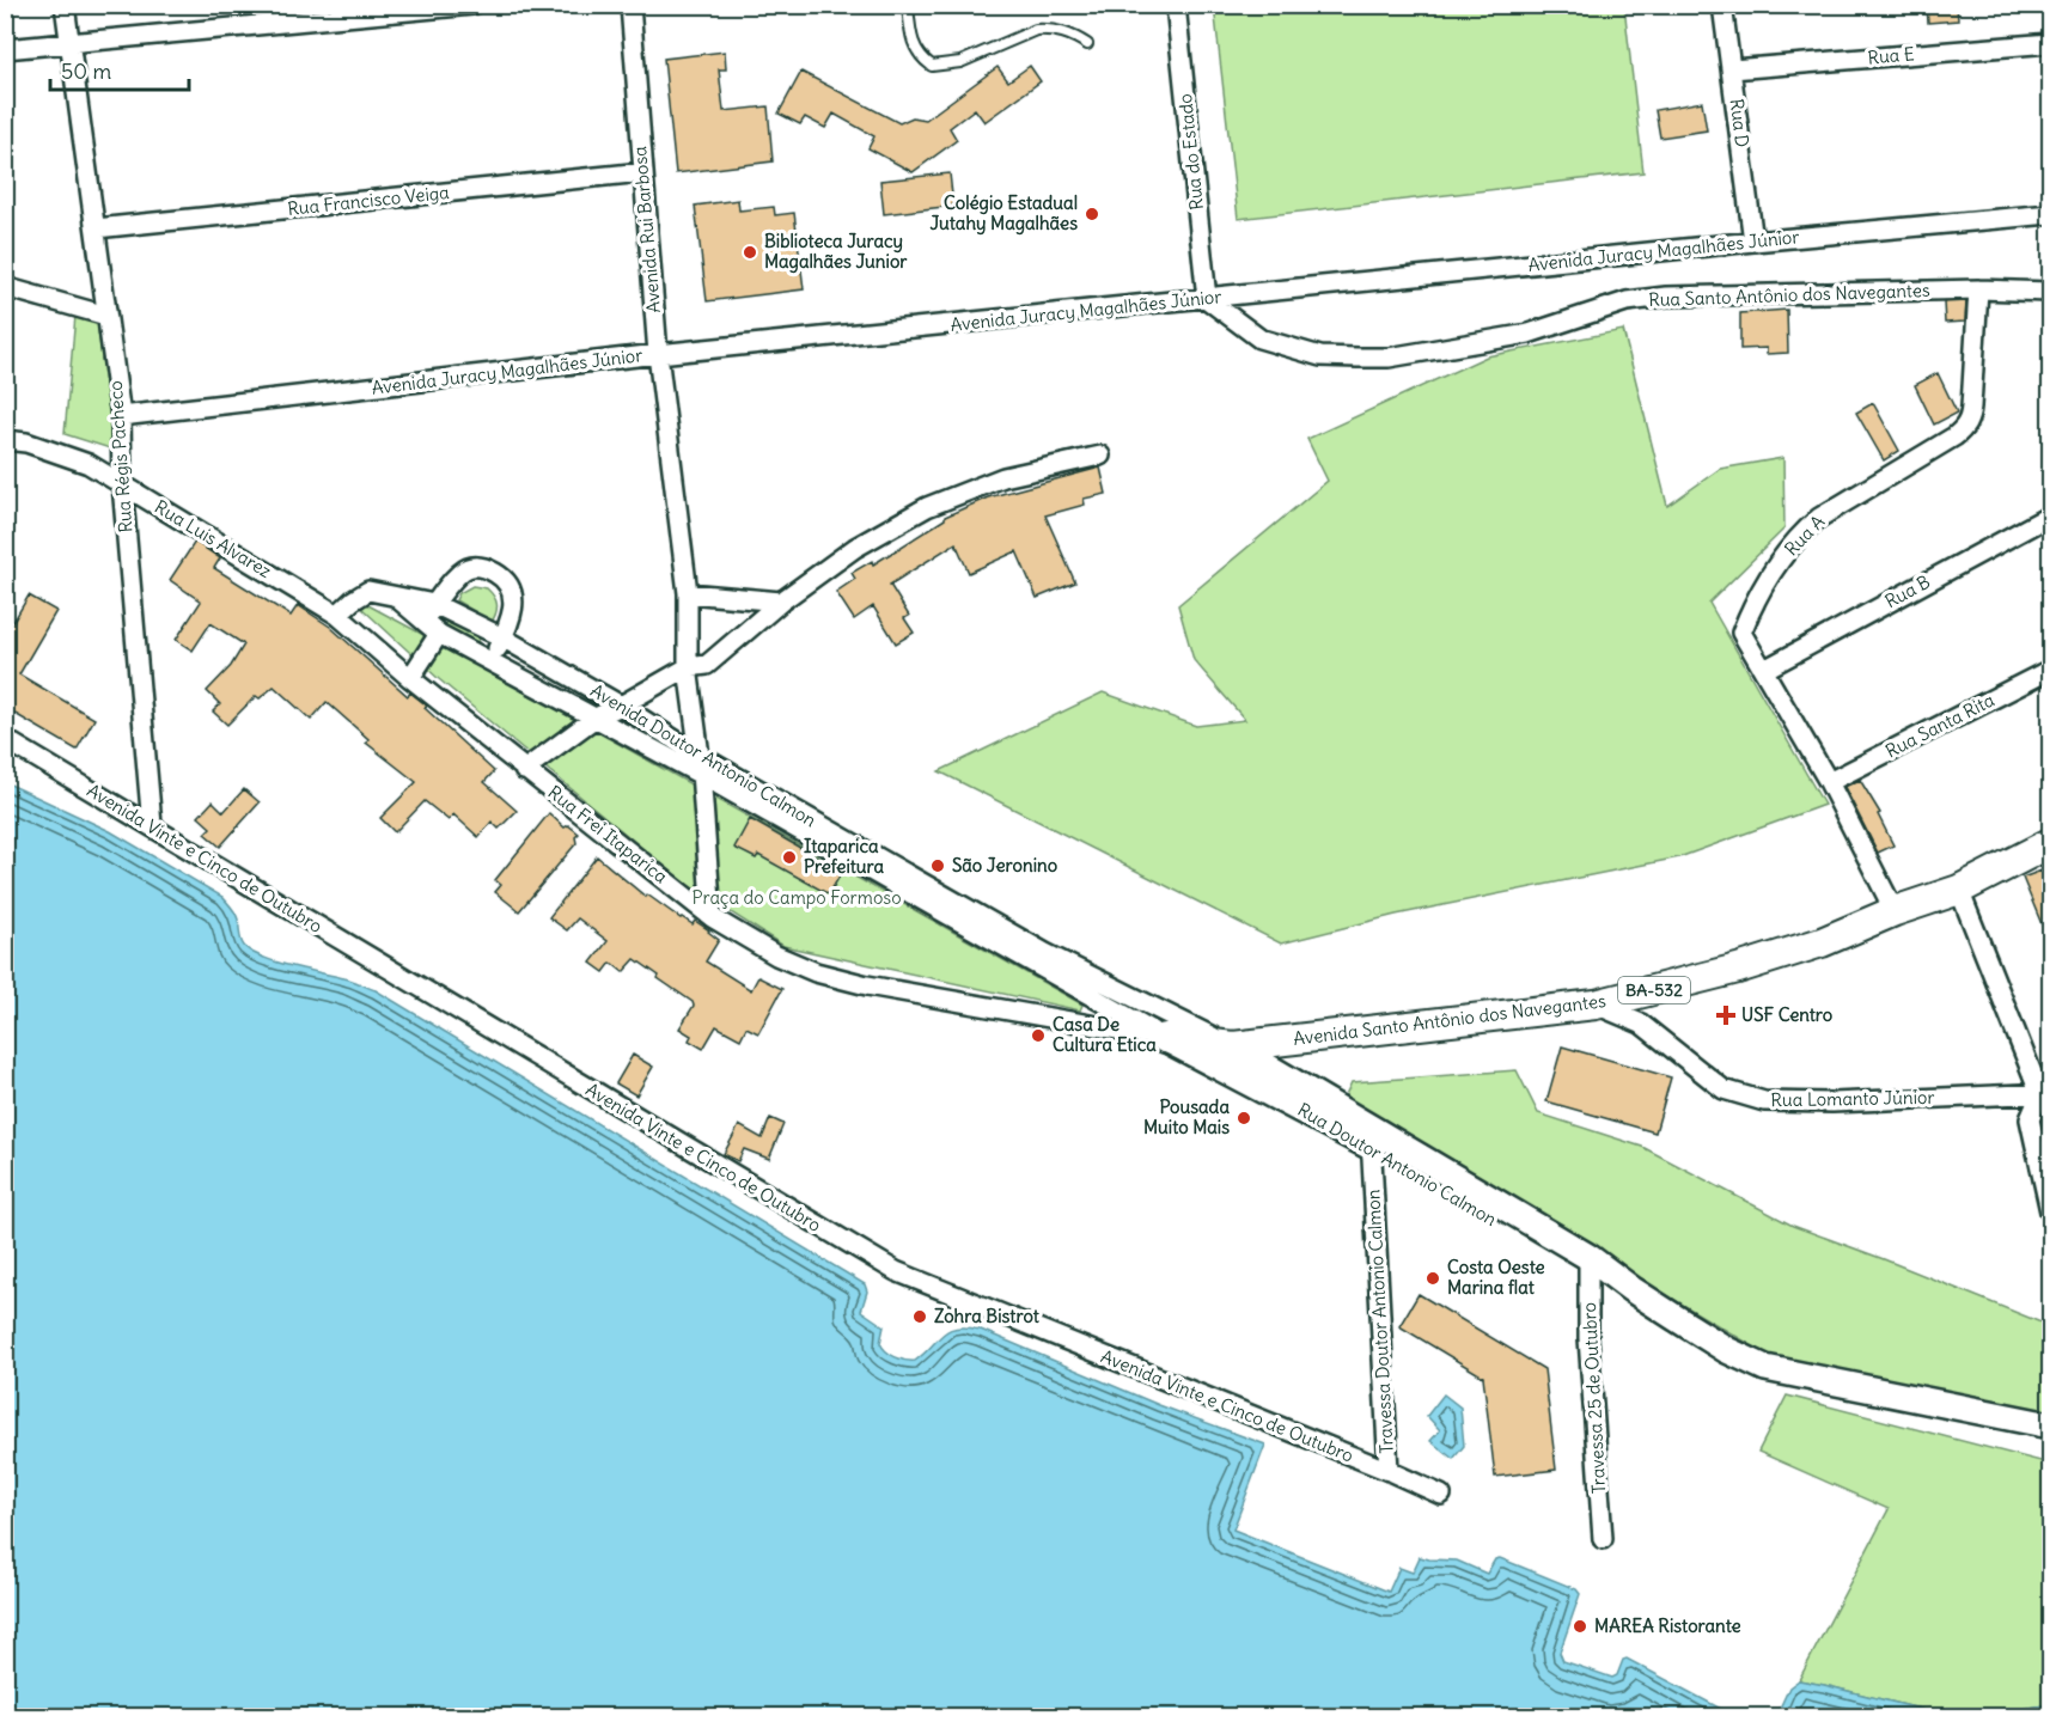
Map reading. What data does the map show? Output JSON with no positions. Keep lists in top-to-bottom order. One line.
{"streets":{"main road":["BA-532","Avenida Santo Antônio dos Navegantes"],"street":["Rua E","Rua D","Rua do Estado","Rua Francisco Veiga","Avenida Rui Barbosa","Avenida Juracy Magalhães Júnior","Rua Santo Antônio dos Navegantes","Rua Régis Pacheco","Rua A","Rua Luis Alvarez","Rua B","Rua Santa Rita","Avenida Doutor Antonio Calmon","Rua Frei Itaparica","Avenida Vinte e Cinco de Outubro","Rua Lomanto Júnior","Rua Doutor Antonio Calmon","Travessa Doutor Antonio Calmon","Travessa 25 de Outubro"]},"crossings":[["Rua E","Rua D"],["Rua D","Avenida Juracy Magalhães Júnior"],["Rua do Estado","Avenida Juracy Magalhães Júnior"],["Rua do Estado","Rua Santo Antônio dos Navegantes"],["Rua Francisco Veiga","Avenida Rui Barbosa"],["Rua Francisco Veiga","Rua Régis Pacheco"],["Avenida Rui Barbosa","Avenida Juracy Magalhães Júnior"],["Avenida Rui Barbosa","Avenida Doutor Antonio Calmon"],["Avenida Rui Barbosa","Rua Frei Itaparica"],["Avenida Juracy Magalhães Júnior","Rua Santo Antônio dos Navegantes"],["Avenida Juracy Magalhães Júnior","Rua Régis Pacheco"],["Rua Santo Antônio dos Navegantes","Rua A"],["Rua Régis Pacheco","Rua Luis Alvarez"],["Rua Régis Pacheco","Avenida Vinte e Cinco de Outubro"],["Rua A","Rua B"],["Rua A","Rua Santa Rita"],["Rua A","Avenida Santo Antônio dos Navegantes"],["Rua Luis Alvarez","Avenida Doutor Antonio Calmon"],["Rua Luis Alvarez","Rua Frei Itaparica"],["Avenida Doutor Antonio Calmon","Rua Frei Itaparica"],["Avenida Doutor Antonio Calmon","Avenida Santo Antônio dos Navegantes"],["Avenida Doutor Antonio Calmon","Rua Doutor Antonio Calmon"],["Rua Frei Itaparica","Avenida Santo Antônio dos Navegantes"],["Rua Frei Itaparica","Rua Doutor Antonio Calmon"],["Avenida Vinte e Cinco de Outubro","Travessa Doutor Antonio Calmon"],["Avenida Santo Antônio dos Navegantes","Rua Lomanto Júnior"],["Avenida Santo Antônio dos Navegantes","Rua Doutor Antonio Calmon"],["Rua Doutor Antonio Calmon","Travessa Doutor Antonio Calmon"],["Rua Doutor Antonio Calmon","Travessa 25 de Outubro"]],"parks":["Praça do Campo Formoso"],"places":{"other":["Colégio Estadual Jutahy Magalhães","Biblioteca Juracy Magalhães Junior","Itaparica Prefeitura","São Jeronino","Casa De Cultura Etica","Pousada Muito Mais","Costa Oeste Marina flat","Zohra Bistrot","MAREA Ristorante"],"health":["USF Centro"]},"scale_bar":"50 m"}
